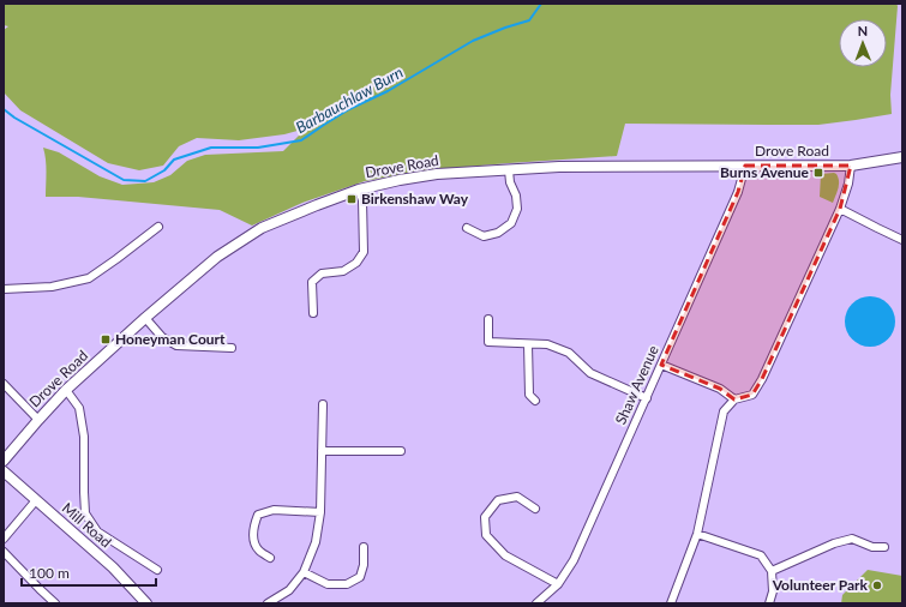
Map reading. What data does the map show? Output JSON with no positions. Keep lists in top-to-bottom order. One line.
{"streets":{"street":["Drove Road","Shaw Avenue","Mill Road"]},"crossings":[["Drove Road","Shaw Avenue"]],"water":["Barbauchlaw Burn"],"places":{"transit":["Burns Avenue","Birkenshaw Way","Honeyman Court"],"other":["Volunteer Park"]},"scale_bar":"100 m","north":"top"}
